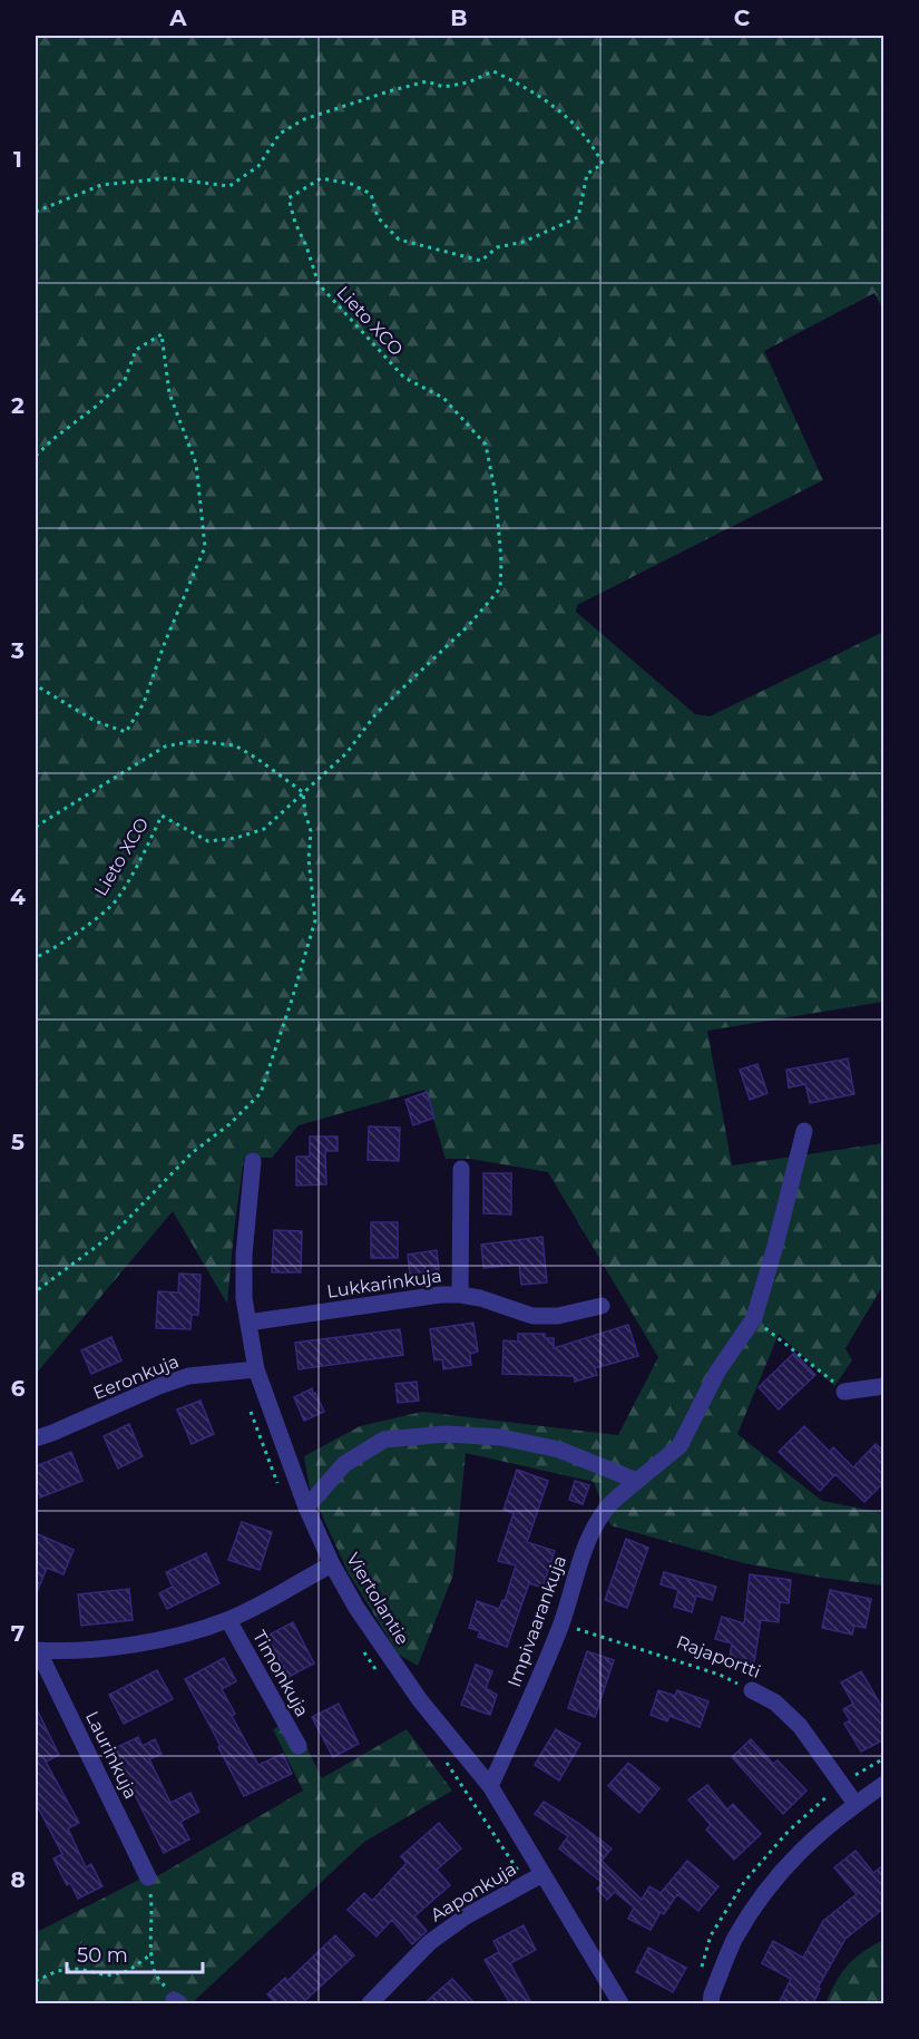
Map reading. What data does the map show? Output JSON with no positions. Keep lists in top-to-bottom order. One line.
{"streets":{"street":["Lukkarinkuja","Eeronkuja","Viertolantie","Impivaarankuja","Rajaportti","Timonkuja","Laurinkuja","Aaponkuja"],"path":["Lieto XCO"]},"crossings":[["Lukkarinkuja","Viertolantie"],["Eeronkuja","Viertolantie"],["Viertolantie","Impivaarankuja"],["Viertolantie","Aaponkuja"],["Impivaarankuja","Rajaportti"]],"scale_bar":"50 m","grid":{"columns":["A","B","C"],"rows":["1","2","3","4","5","6","7","8"]}}
